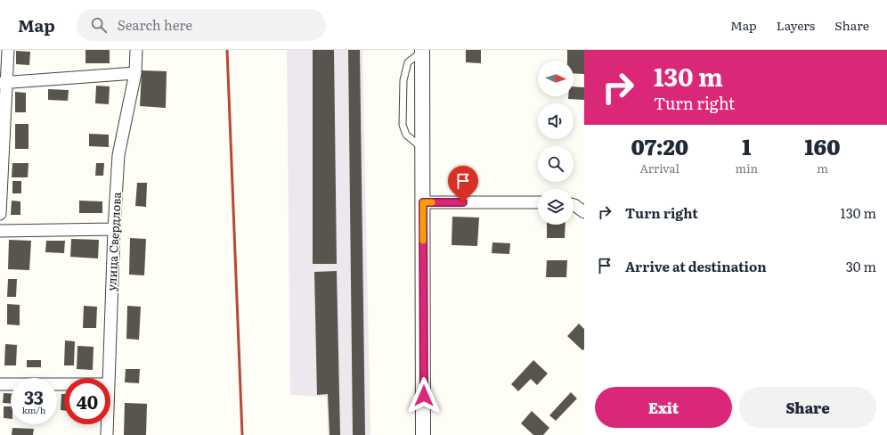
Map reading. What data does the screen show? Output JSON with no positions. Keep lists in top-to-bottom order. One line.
{"streets":{"street":["улица Свердлова"]},"north":"right","page":{"header":"Map","search":"Search here","nav":["Map","Layers","Share"],"turn":["130 m","Turn right"],"eta":["07:20","Arrival","1","min","160","m"],"list":[{"name":"Turn right","value":"130 m"},{"name":"Arrive at destination","value":"30 m"}],"speed":"33 km/h","limit":"40","buttons":["Exit","Share"]}}
